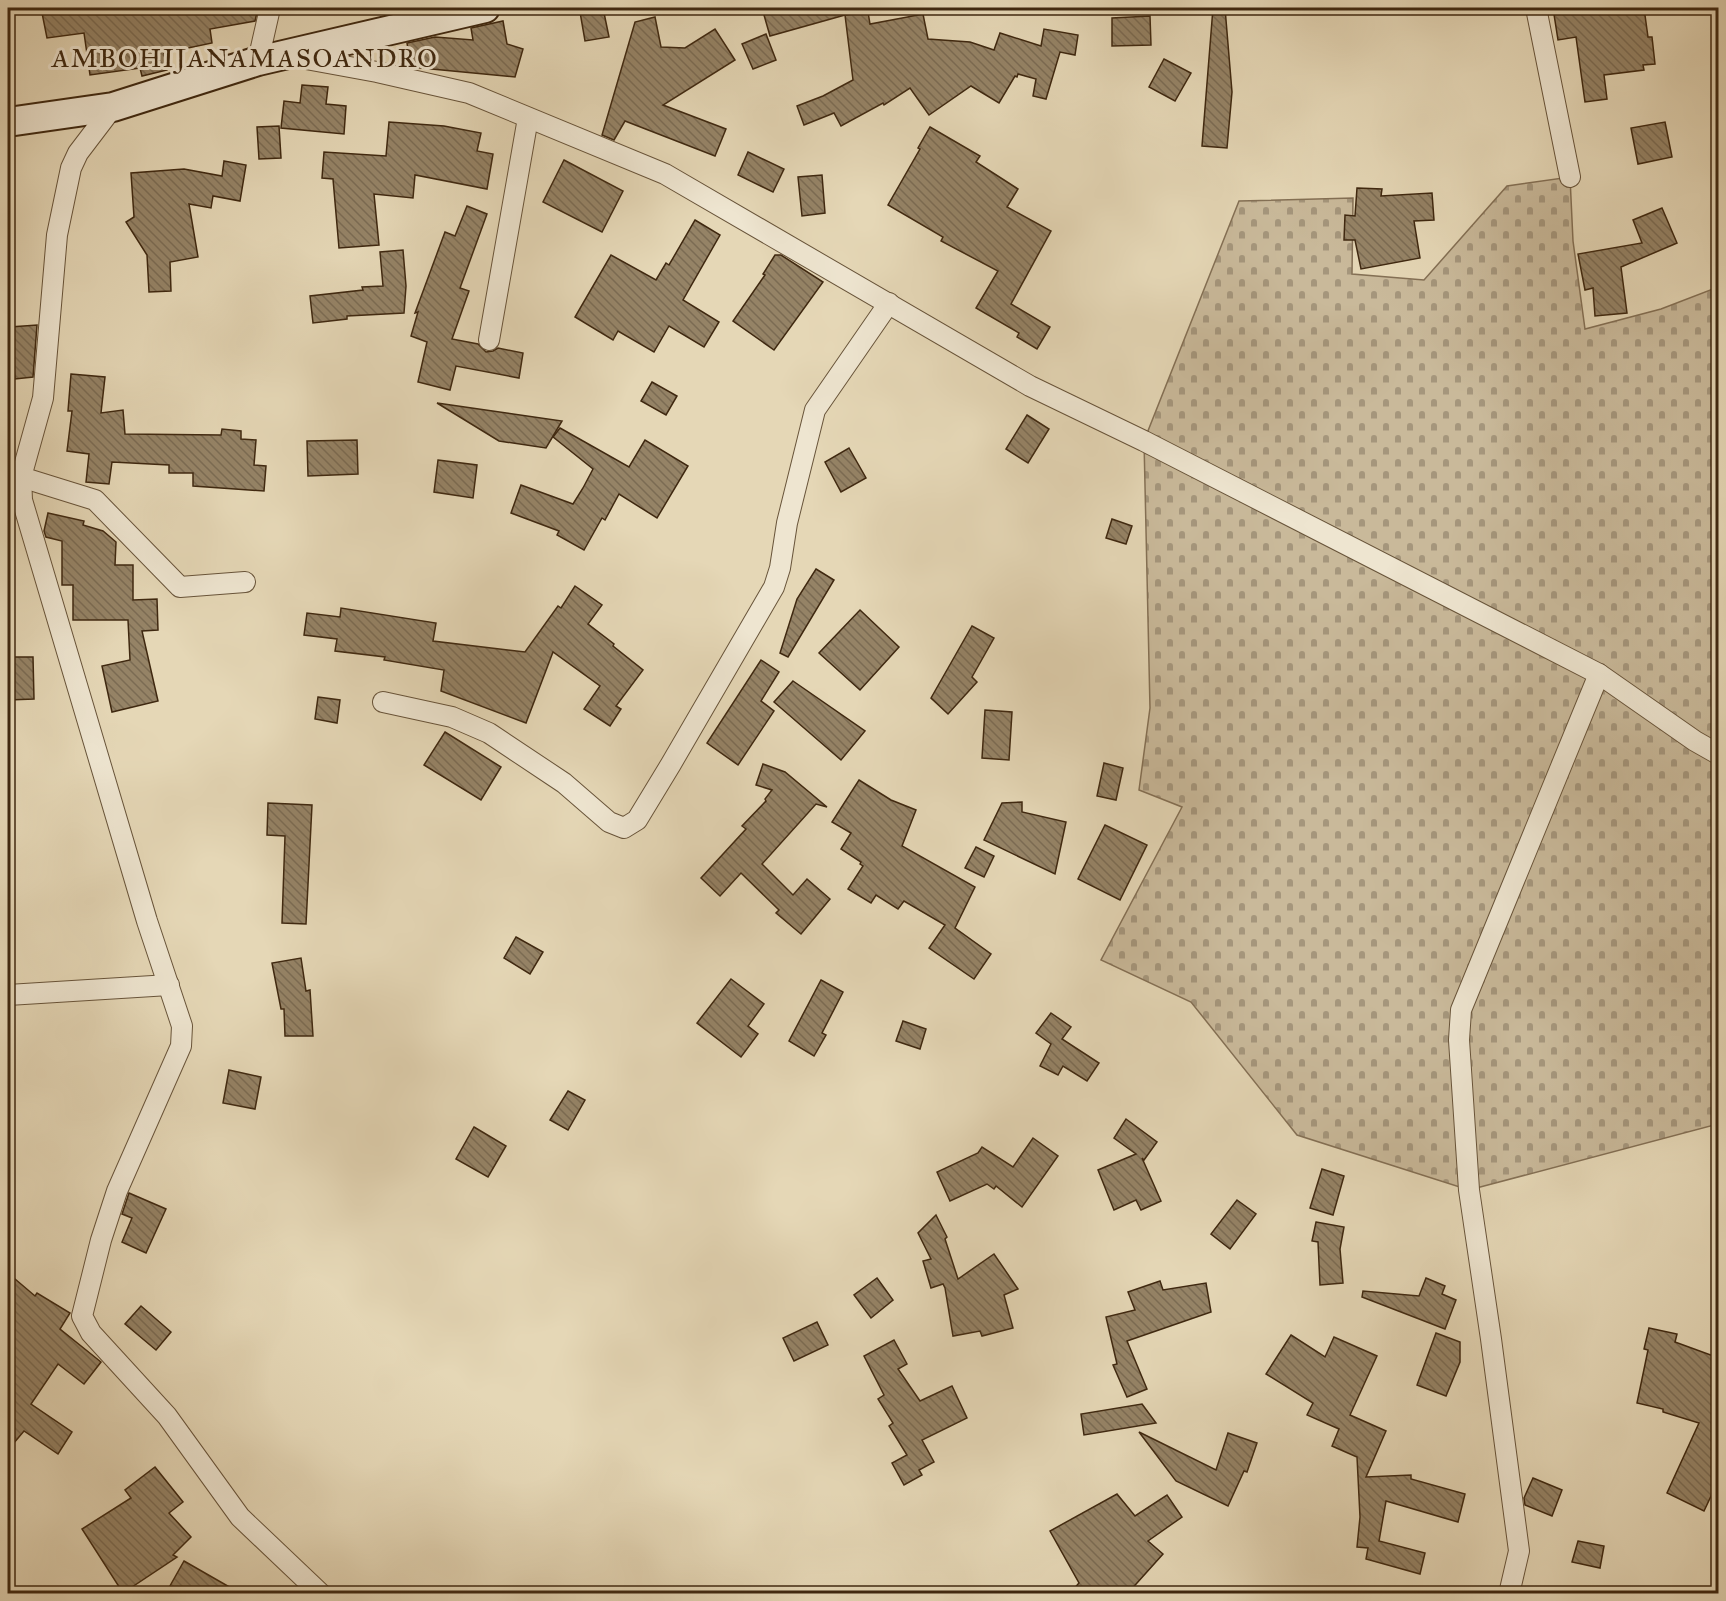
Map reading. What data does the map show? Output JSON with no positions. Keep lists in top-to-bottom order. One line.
{"districts":["AMBOHIJANAMASOANDRO"]}
